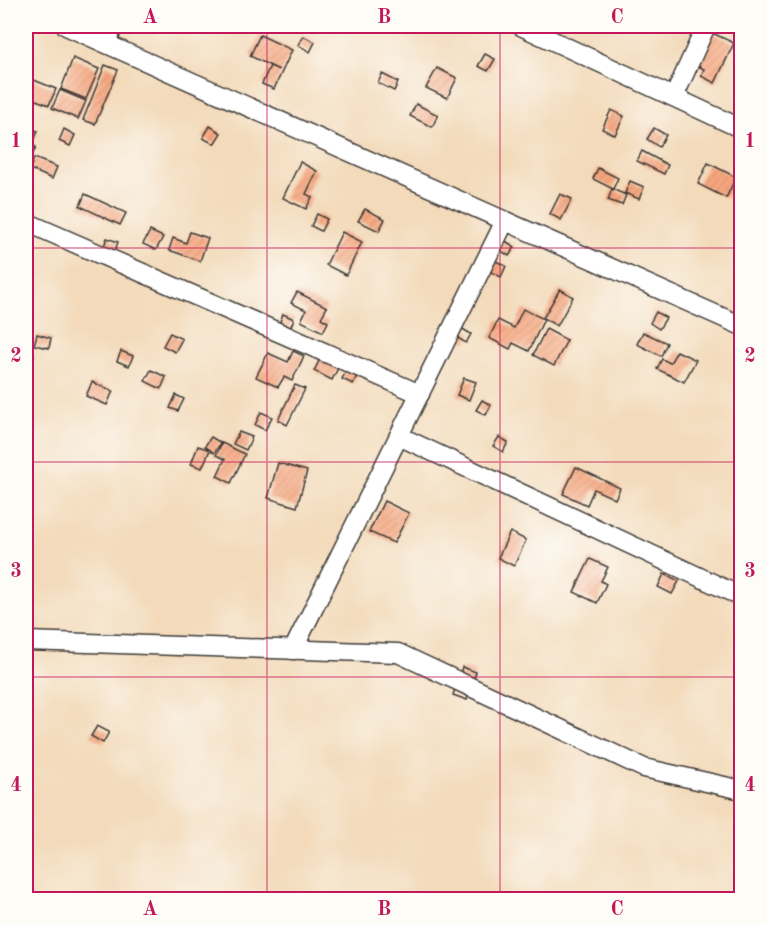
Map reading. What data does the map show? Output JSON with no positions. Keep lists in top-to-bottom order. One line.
{"grid":{"columns":["A","B","C"],"rows":["1","2","3","4"]}}
